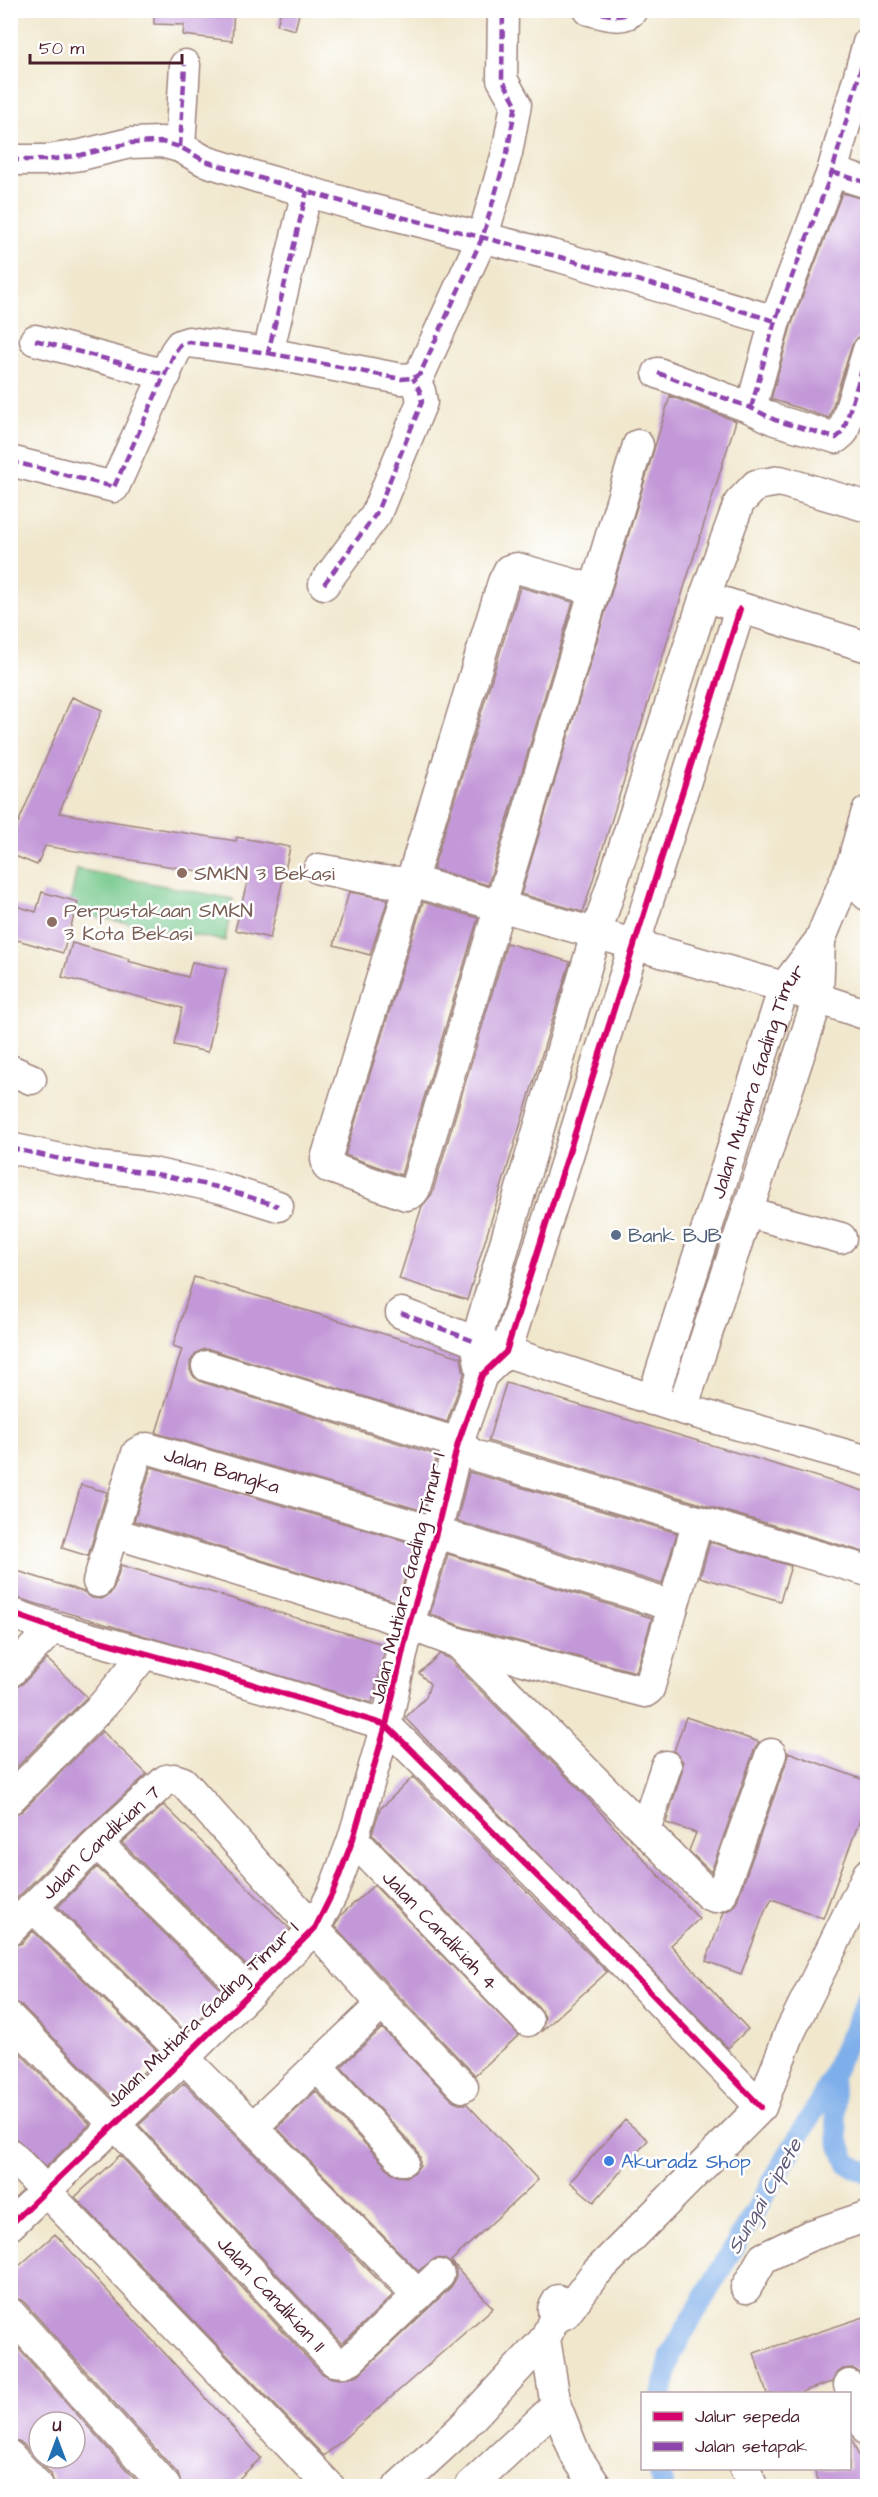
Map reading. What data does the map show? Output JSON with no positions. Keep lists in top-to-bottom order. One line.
{"streets":{"main road":["Jalan Mutiara Gading Timur"],"street":["Jalan Bangka","Jalan Mutiara Gading Timur I","Jalan Candikian 7","Jalan Candikiah 4","Jalan Candikian 11"]},"crossings":[["Jalan Bangka","Jalan Mutiara Gading Timur I"],["Jalan Mutiara Gading Timur I","Jalan Candikian 7"],["Jalan Mutiara Gading Timur I","Jalan Candikiah 4"],["Jalan Mutiara Gading Timur I","Jalan Candikian 11"]],"water":["Sungai Cipete"],"places":["SMKN 3 Bekasi","Perpustakaan SMKN 3 Kota Bekasi","Bank BJB","Akuradz Shop"],"legend":["Jalur sepeda","Jalan setapak"],"scale_bar":"50 m","north":"top"}
